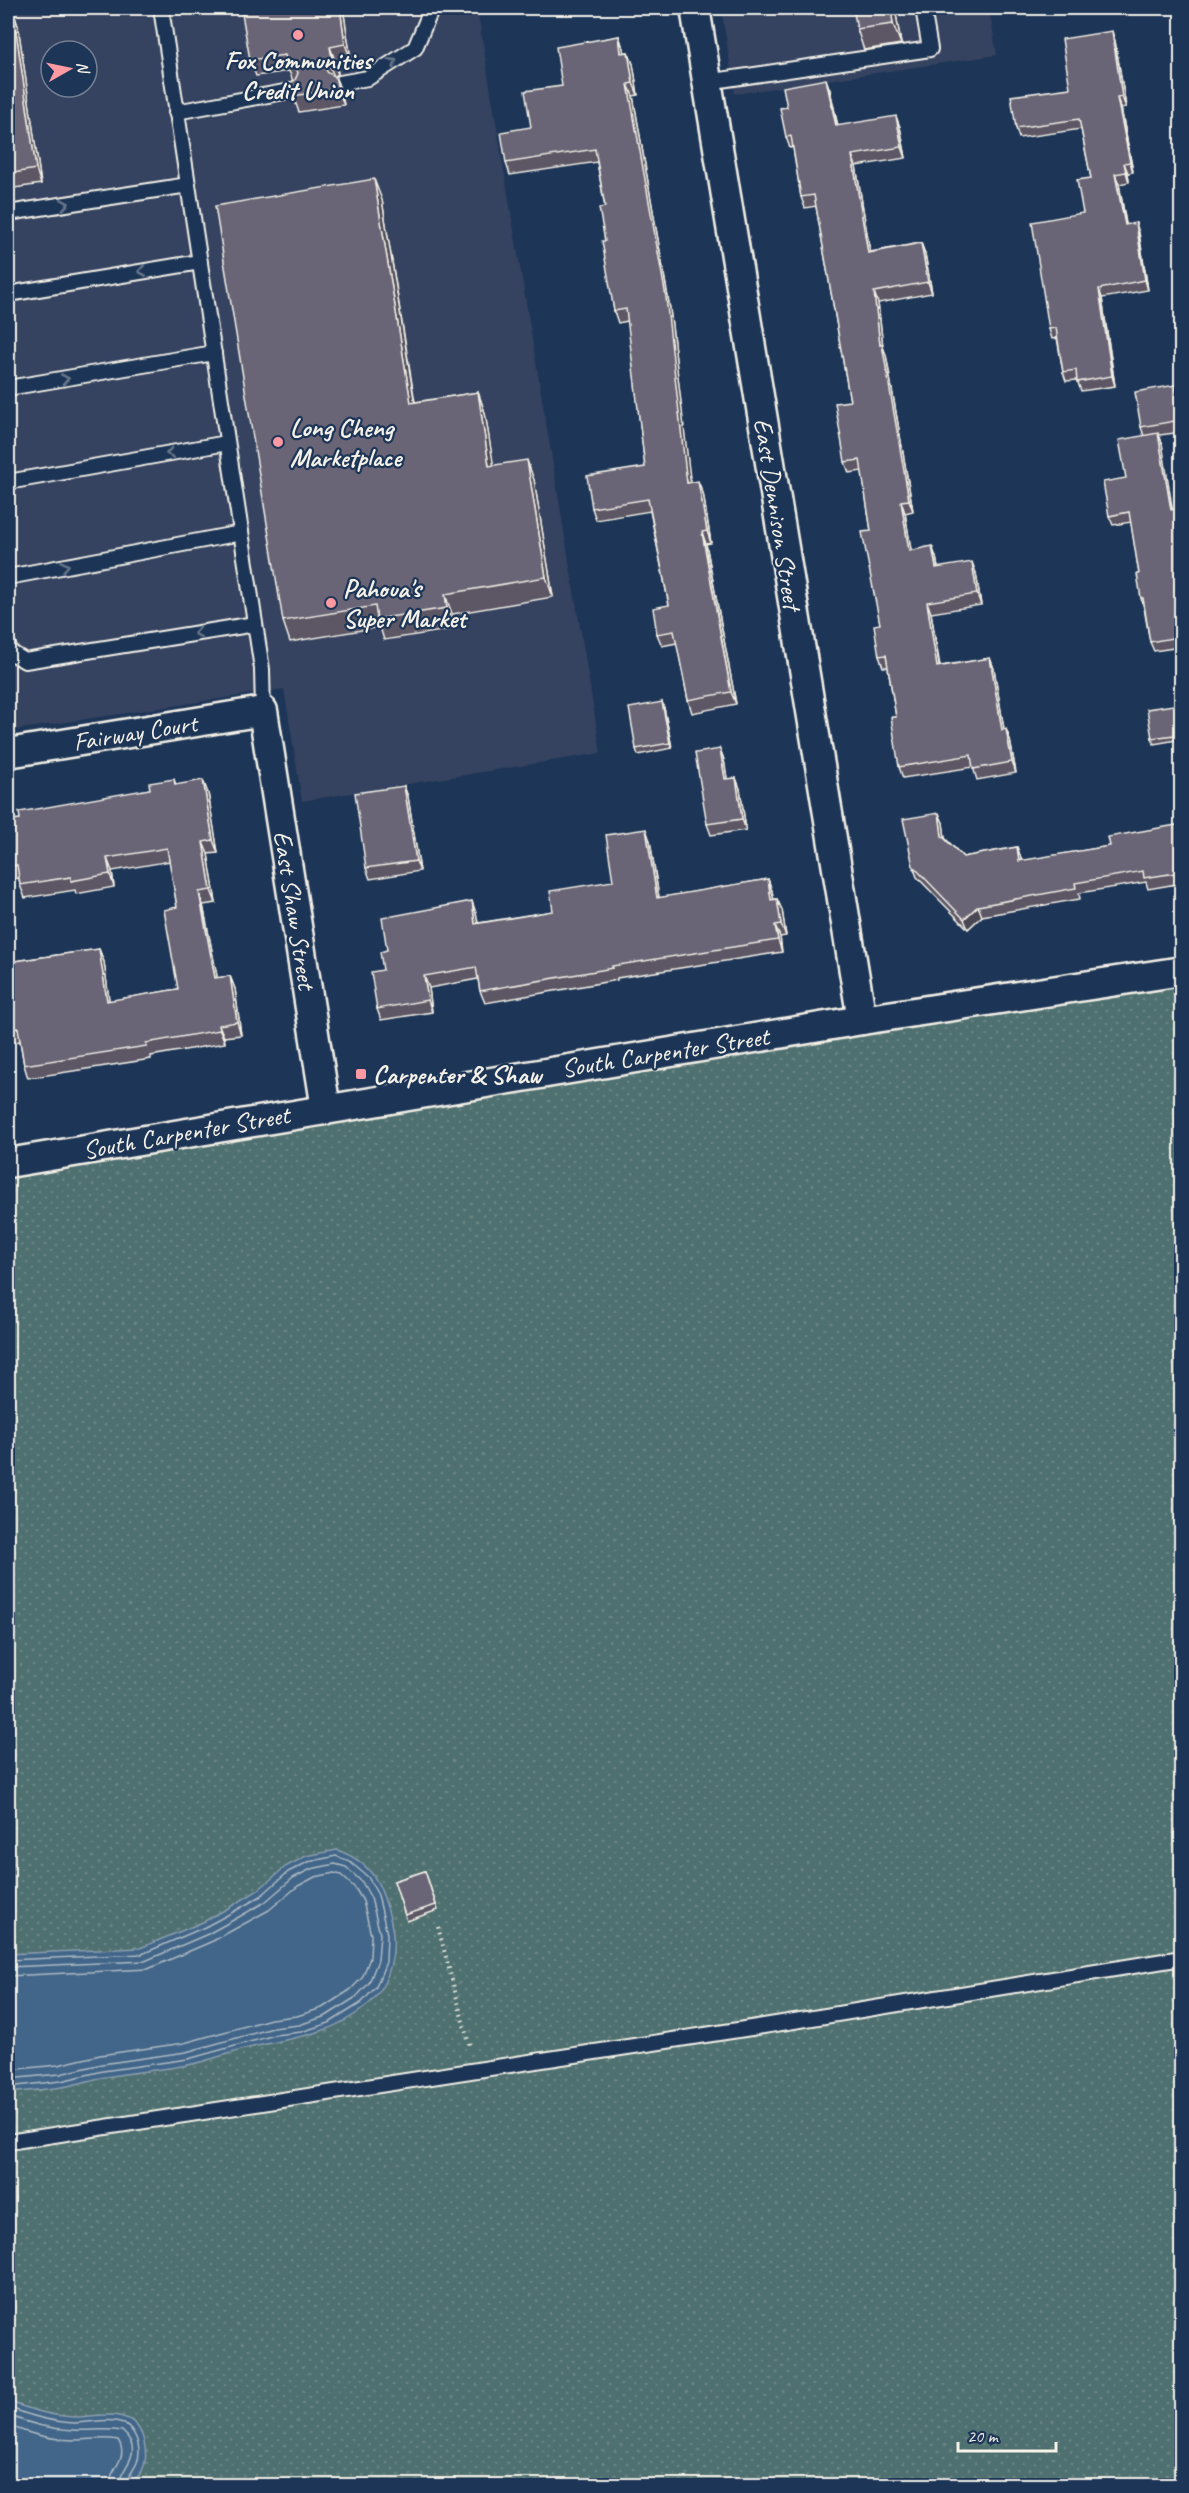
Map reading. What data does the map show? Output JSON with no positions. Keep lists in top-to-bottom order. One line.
{"streets":{"street":["East Dennison Street","Fairway Court","East Shaw Street","South Carpenter Street"]},"crossings":[["East Dennison Street","South Carpenter Street"],["Fairway Court","East Shaw Street"],["East Shaw Street","South Carpenter Street"]],"places":{"other":["Fox Communities Credit Union","Long Cheng Marketplace","Pahoua's Super Market"],"transit":["Carpenter & Shaw"]},"scale_bar":"20 m","north":"right"}
